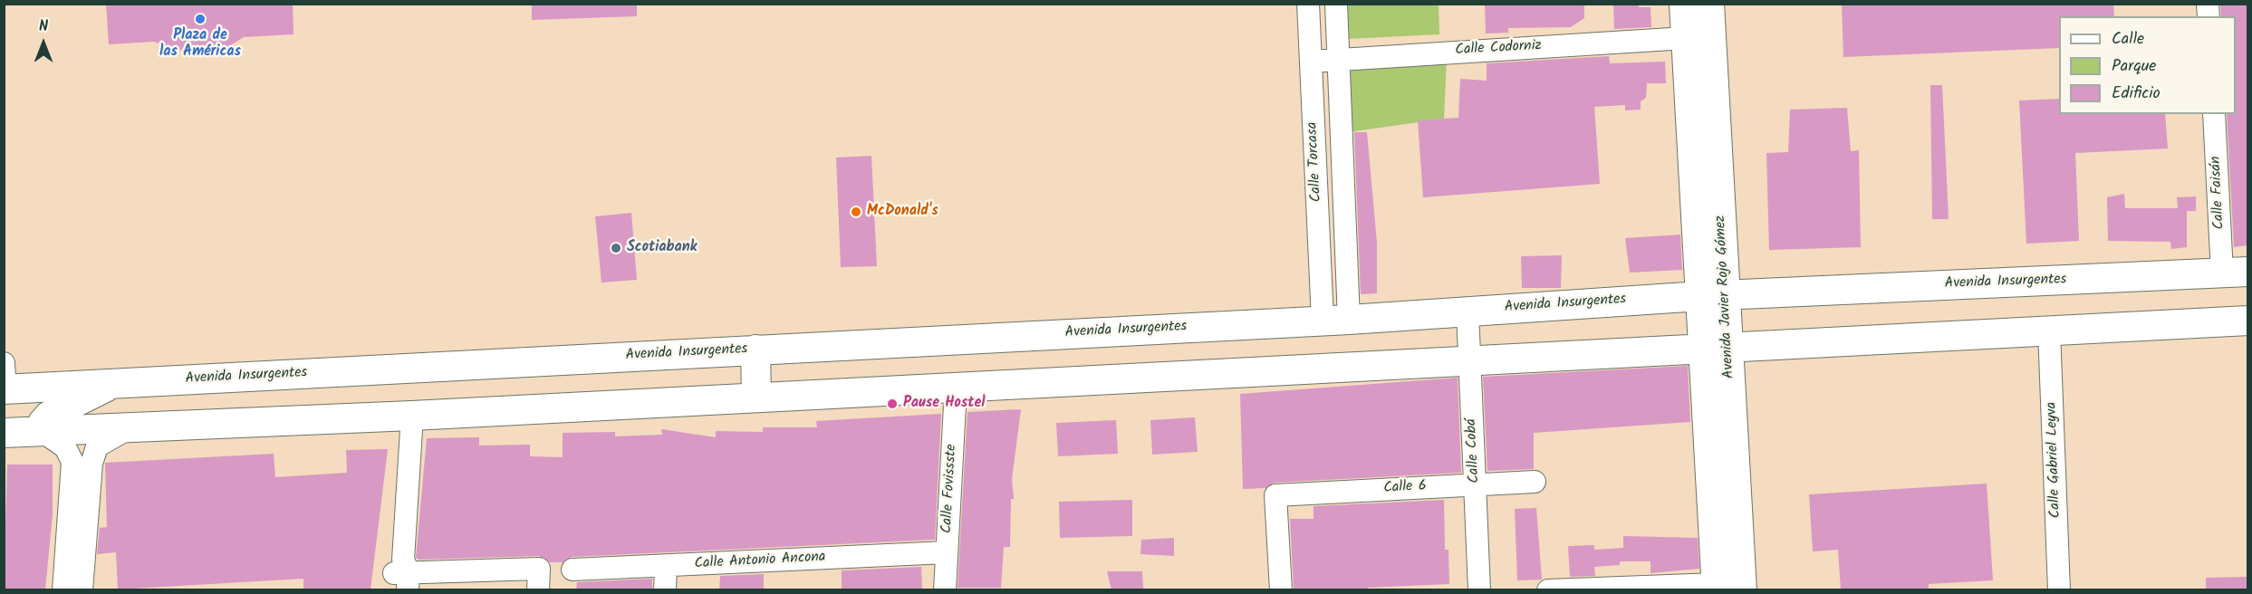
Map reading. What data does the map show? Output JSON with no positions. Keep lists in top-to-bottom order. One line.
{"streets":{"main road":["Avenida Insurgentes","Avenida Javier Rojo Gómez"],"street":["Calle Codorniz","Calle Torcasa","Calle Faisán","Calle Cobá","Calle Gabriel Leyva","Calle 6","Calle Fovissste","Calle Antonio Ancona"]},"crossings":[["Calle Codorniz","Calle Torcasa"],["Calle Codorniz","Avenida Javier Rojo Gómez"],["Calle Torcasa","Avenida Insurgentes"],["Calle Faisán","Avenida Insurgentes"],["Avenida Insurgentes","Avenida Javier Rojo Gómez"],["Avenida Insurgentes","Calle Cobá"],["Calle Cobá","Calle 6"],["Calle Fovissste","Calle Antonio Ancona"]],"places":["Plaza de las Américas","McDonald's","Scotiabank","Pause Hostel"],"legend":["Calle","Parque","Edificio"],"north":"top"}
